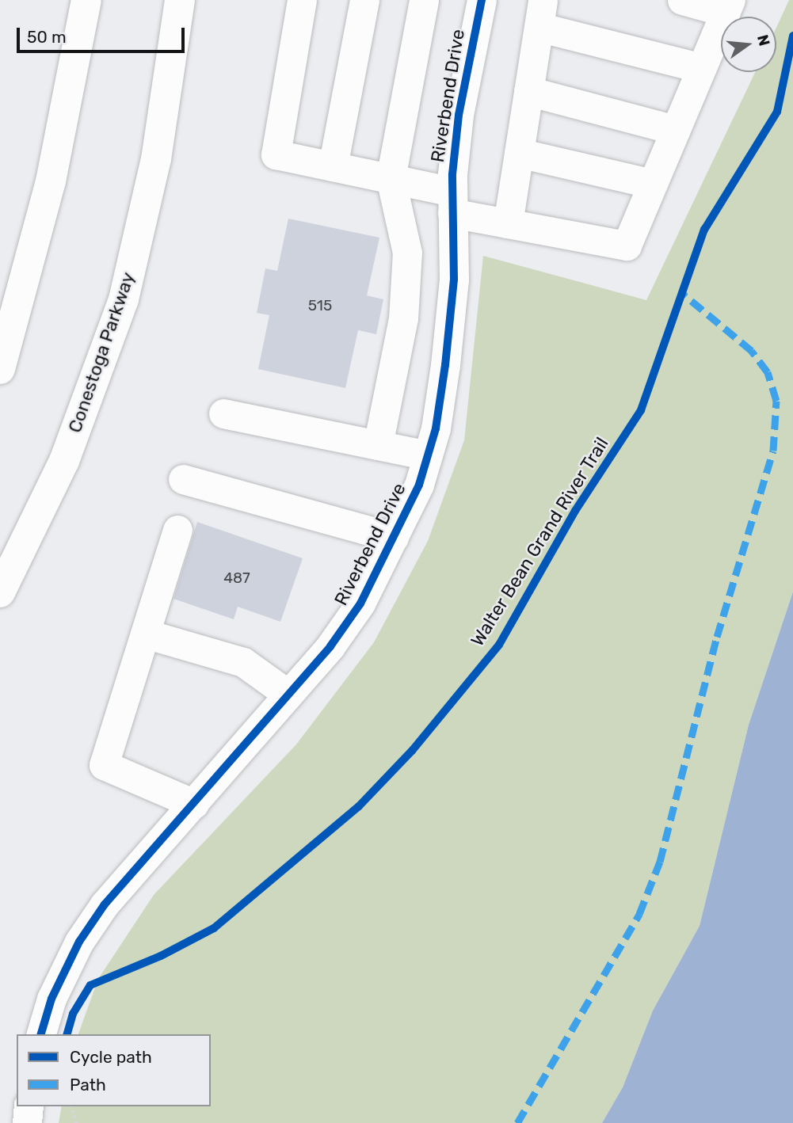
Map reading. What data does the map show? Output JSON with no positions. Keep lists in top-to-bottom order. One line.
{"streets":{"highway":["Conestoga Parkway"],"street":["Riverbend Drive"],"cycle path":["Walter Bean Grand River Trail"]},"house_numbers":["515","487"],"legend":["Cycle path","Path"],"scale_bar":"50 m","north":"right"}
